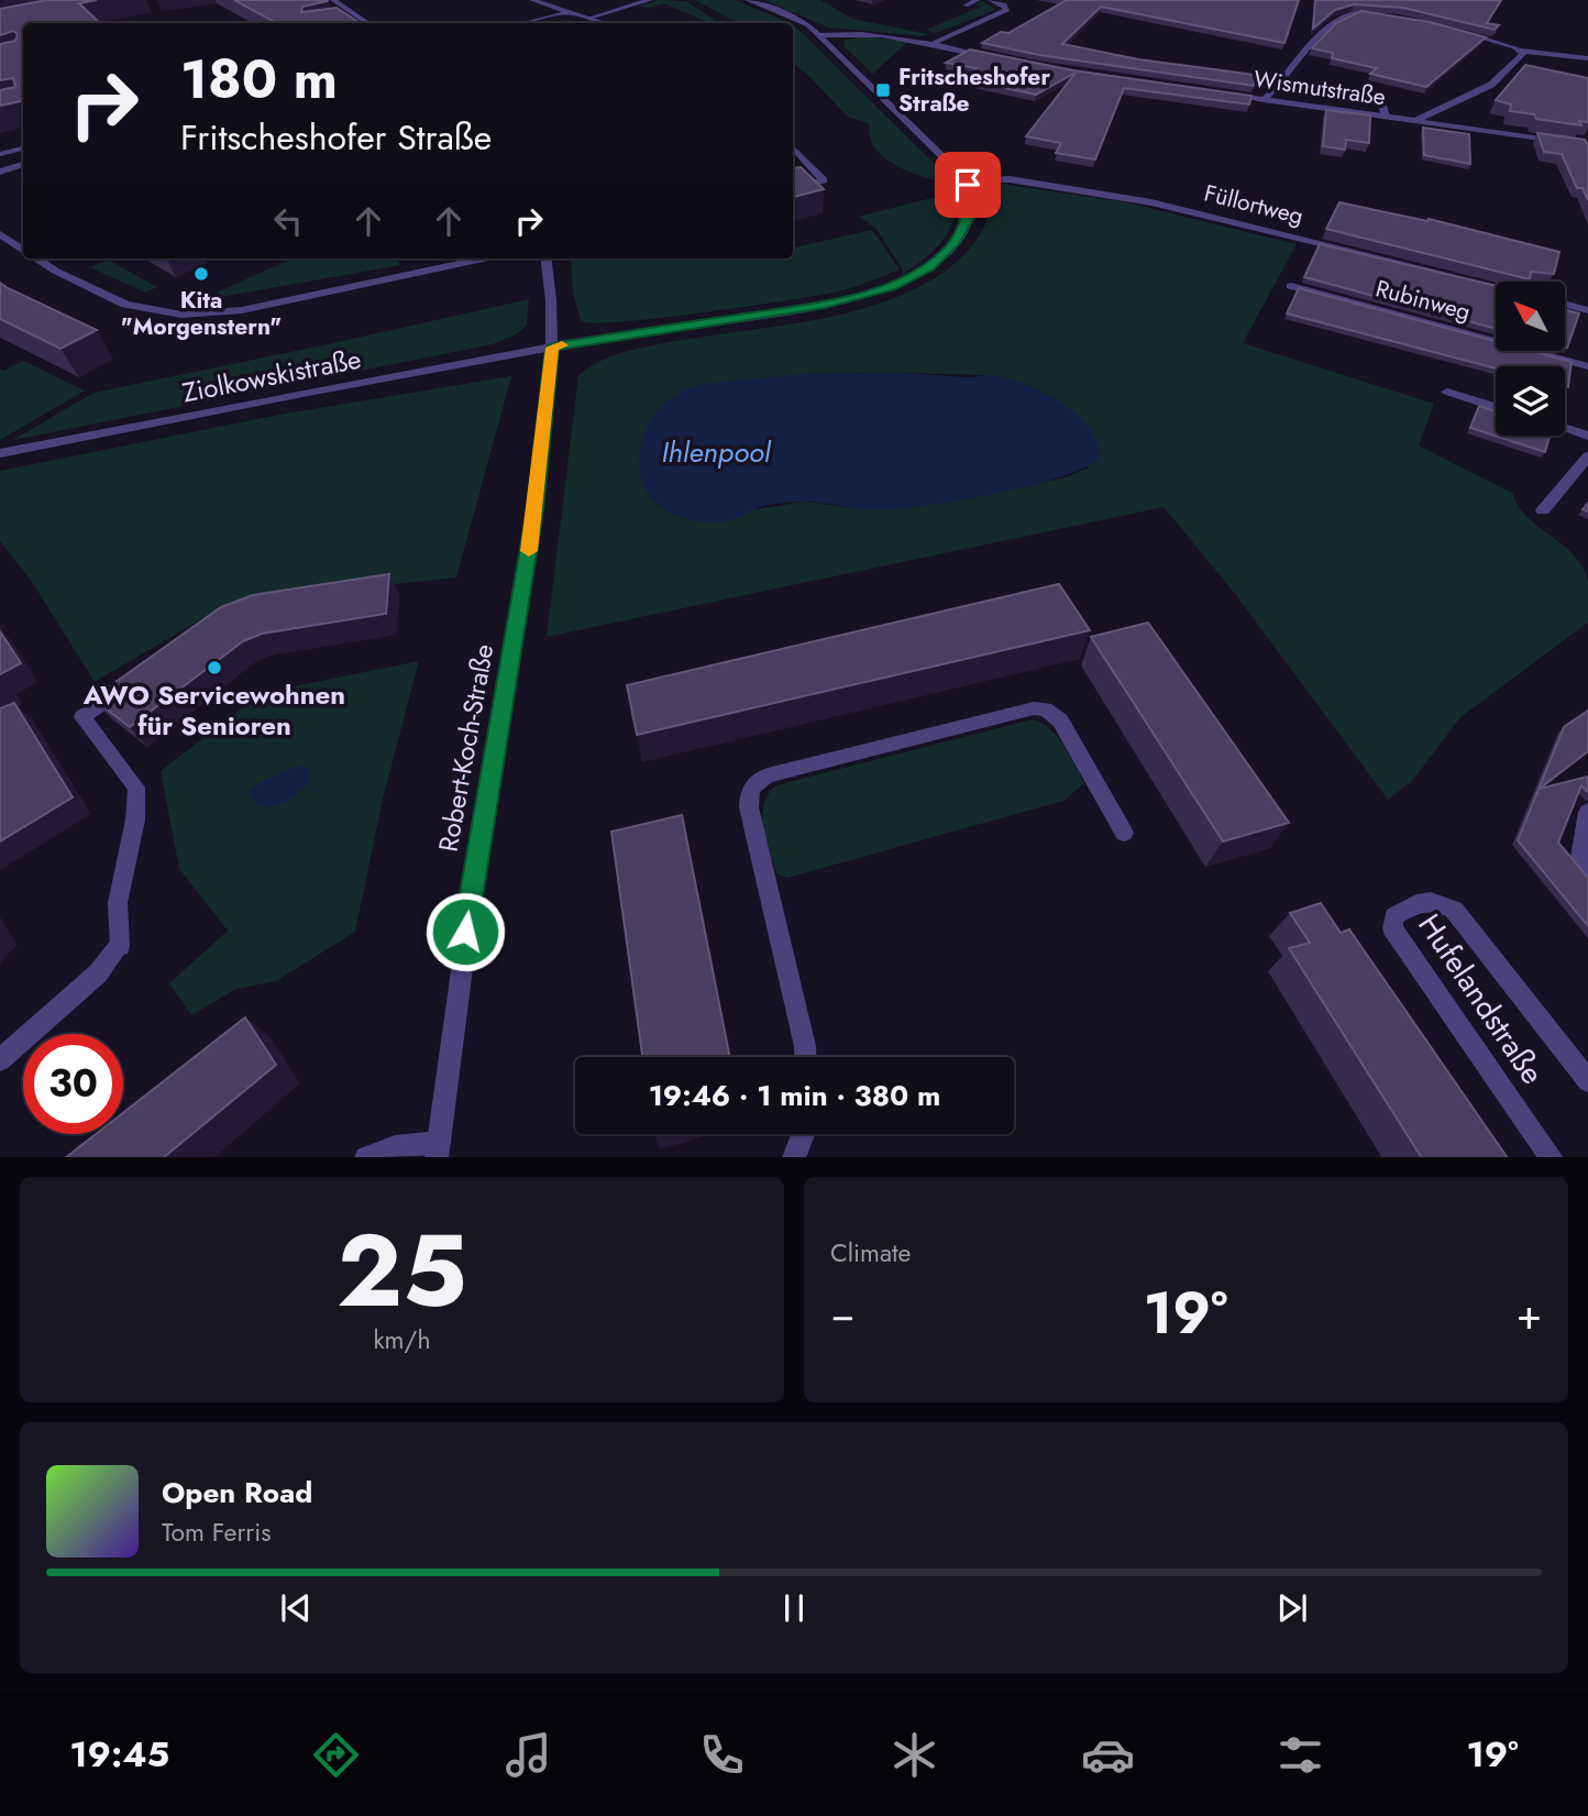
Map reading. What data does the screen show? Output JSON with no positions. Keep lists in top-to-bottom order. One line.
{"streets":{"street":["Wismutstraße","Füllortweg","Rubinweg","Ziolkowskistraße","Robert-Koch-Straße","Hufelandstraße"]},"crossings":[["Ziolkowskistraße","Robert-Koch-Straße"]],"water":["Ihlenpool"],"places":{"transit":["Fritscheshofer Straße"],"other":["Kita \"Morgenstern\"","AWO Servicewohnen für Senioren"]},"north":"top left","page":{"turn":["180 m","Fritscheshofer Straße"],"limit":"30","trip":"19:46 · 1 min · 380 m","tile":[["25","km/h"],"Climate"],"heat":["−","19°","+"],"song":["Open Road","Tom Ferris"],"tabs":["19:45","19°"]}}
